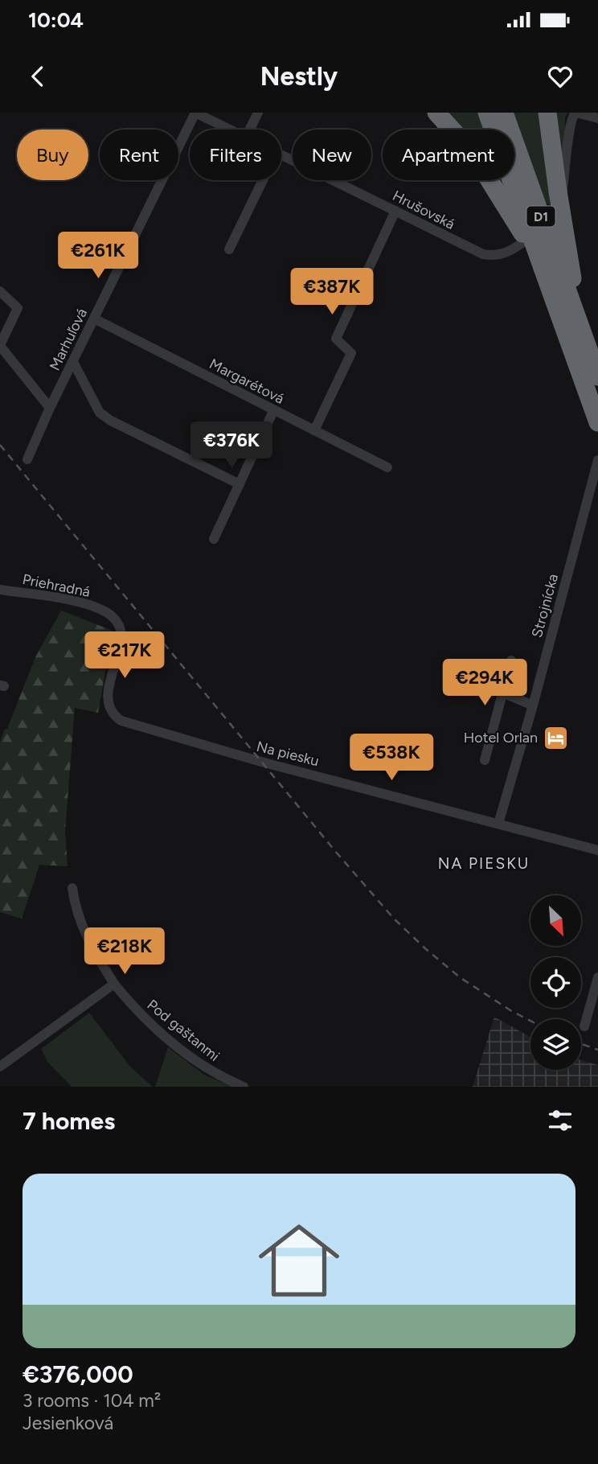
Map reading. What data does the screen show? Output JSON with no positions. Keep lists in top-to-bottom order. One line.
{"streets":{"highway":["D1"],"street":["Hrušovská","Marhuľová","Margarétová","Priehradná","Strojnícka","Na piesku","Pod gaštanmi"]},"crossings":[["Hrušovská","Marhuľová"],["Marhuľová","Margarétová"],["Priehradná","Na piesku"],["Strojnícka","Na piesku"]],"districts":["NA PIESKU"],"places":{"hotel":["Hotel Orlan"]},"north":"bottom right","page":{"status":"10:04","header":"Nestly","chip":["Buy","Rent","Filters","New","Apartment"],"price":["€261K","€387K","€376K","€217K","€294K","€538K","€218K"],"heading":"7 homes","list":[{"name":"€376,000","note":"3 rooms · 104 m² · Jesienková"}]}}
